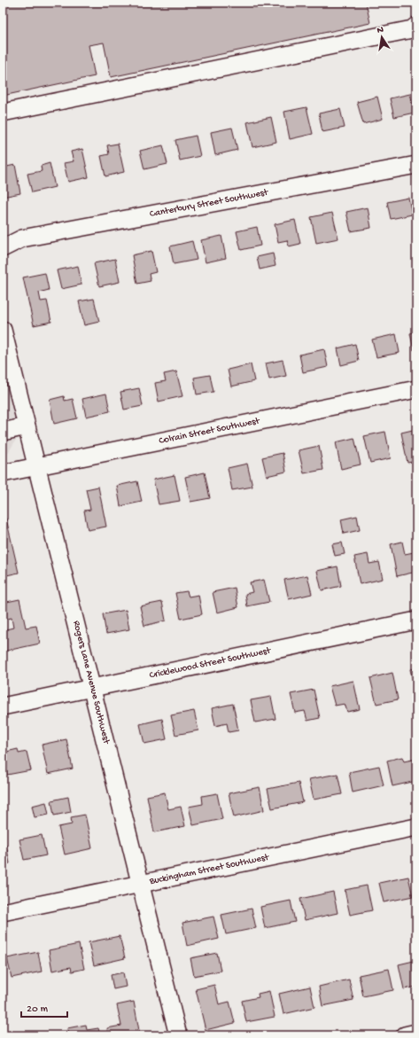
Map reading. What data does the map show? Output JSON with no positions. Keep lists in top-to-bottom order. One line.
{"streets":{"street":["Canterbury Street Southwest","Colrain Street Southwest","Cricklewood Street Southwest","Rogers Lane Avenue Southwest","Buckingham Street Southwest"]},"crossings":[["Colrain Street Southwest","Rogers Lane Avenue Southwest"],["Cricklewood Street Southwest","Rogers Lane Avenue Southwest"],["Rogers Lane Avenue Southwest","Buckingham Street Southwest"]],"scale_bar":"20 m","north":"top"}
